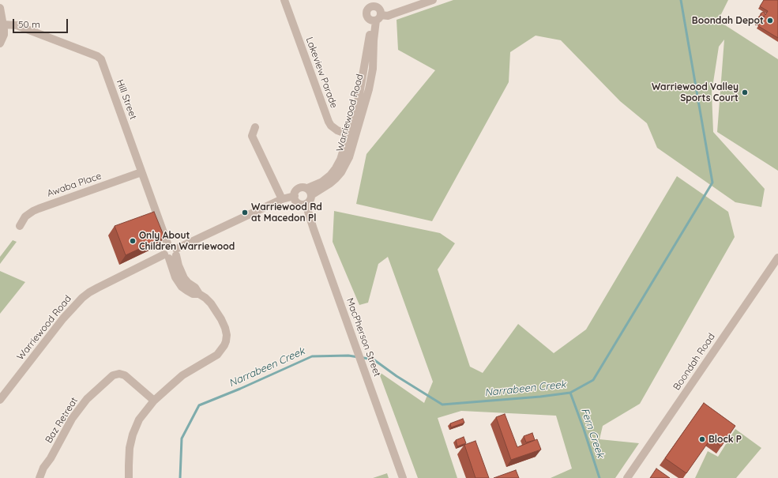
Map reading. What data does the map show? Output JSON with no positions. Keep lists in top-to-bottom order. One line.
{"streets":{"street":["Lakeview Parade","Hill Street","Warriewood Road","Awaba Place","MacPherson Street","Boondah Road","Baz Retreat"]},"crossings":[["Lakeview Parade","Warriewood Road"],["Hill Street","Warriewood Road"],["Hill Street","Awaba Place"],["Warriewood Road","MacPherson Street"]],"water":["Narrabeen Creek","Fern Creek"],"places":["Boondah Depot","Warriewood Valley Sports Court","Warriewood Rd at Macedon Pl","Only About Children Warriewood","Block P"],"scale_bar":"50 m"}
